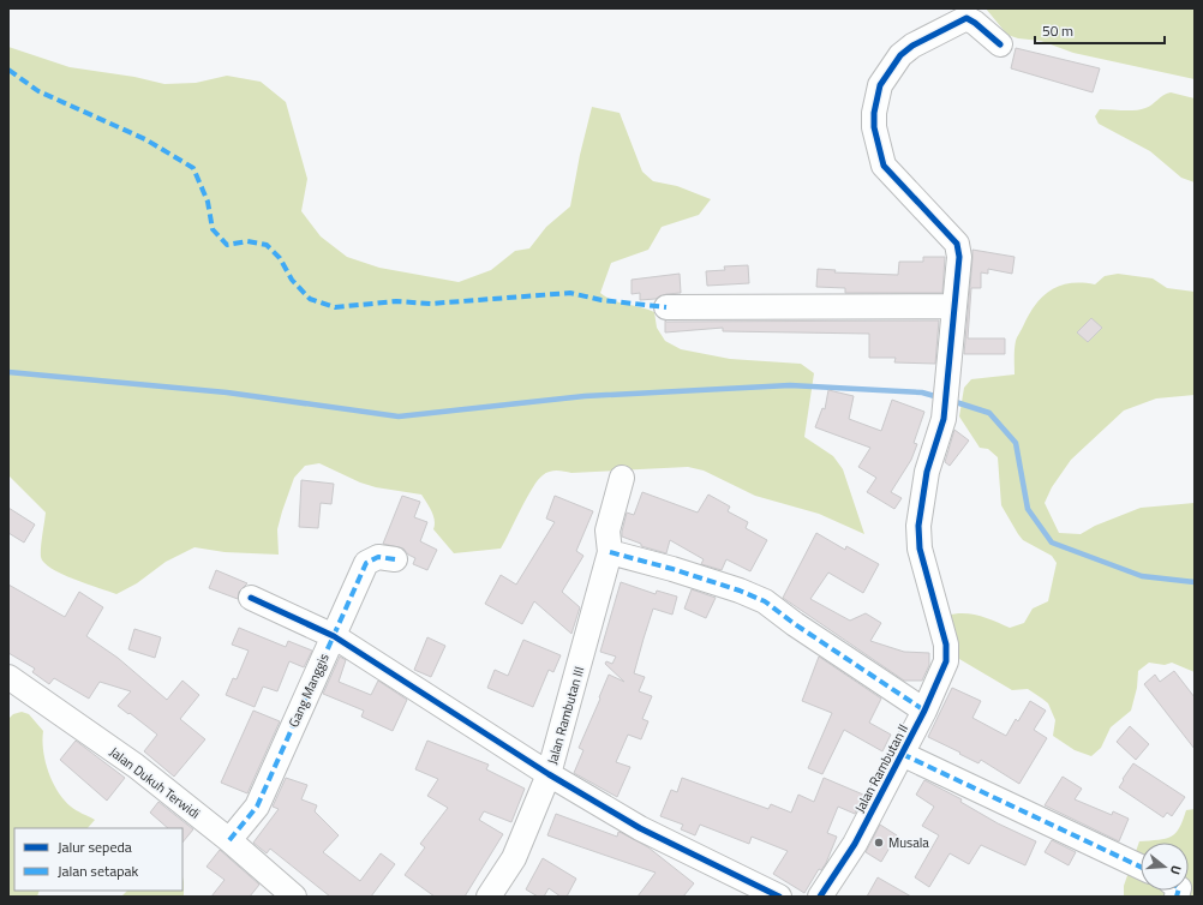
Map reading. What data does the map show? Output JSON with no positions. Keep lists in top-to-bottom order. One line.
{"streets":{"street":["Gang Manggis","Jalan Rambutan III","Jalan Rambutan II","Jalan Dukuh Terwidi"]},"crossings":[["Gang Manggis","Jalan Dukuh Terwidi"]],"places":["Musala"],"legend":["Jalur sepeda","Jalan setapak"],"scale_bar":"50 m","north":"right"}
